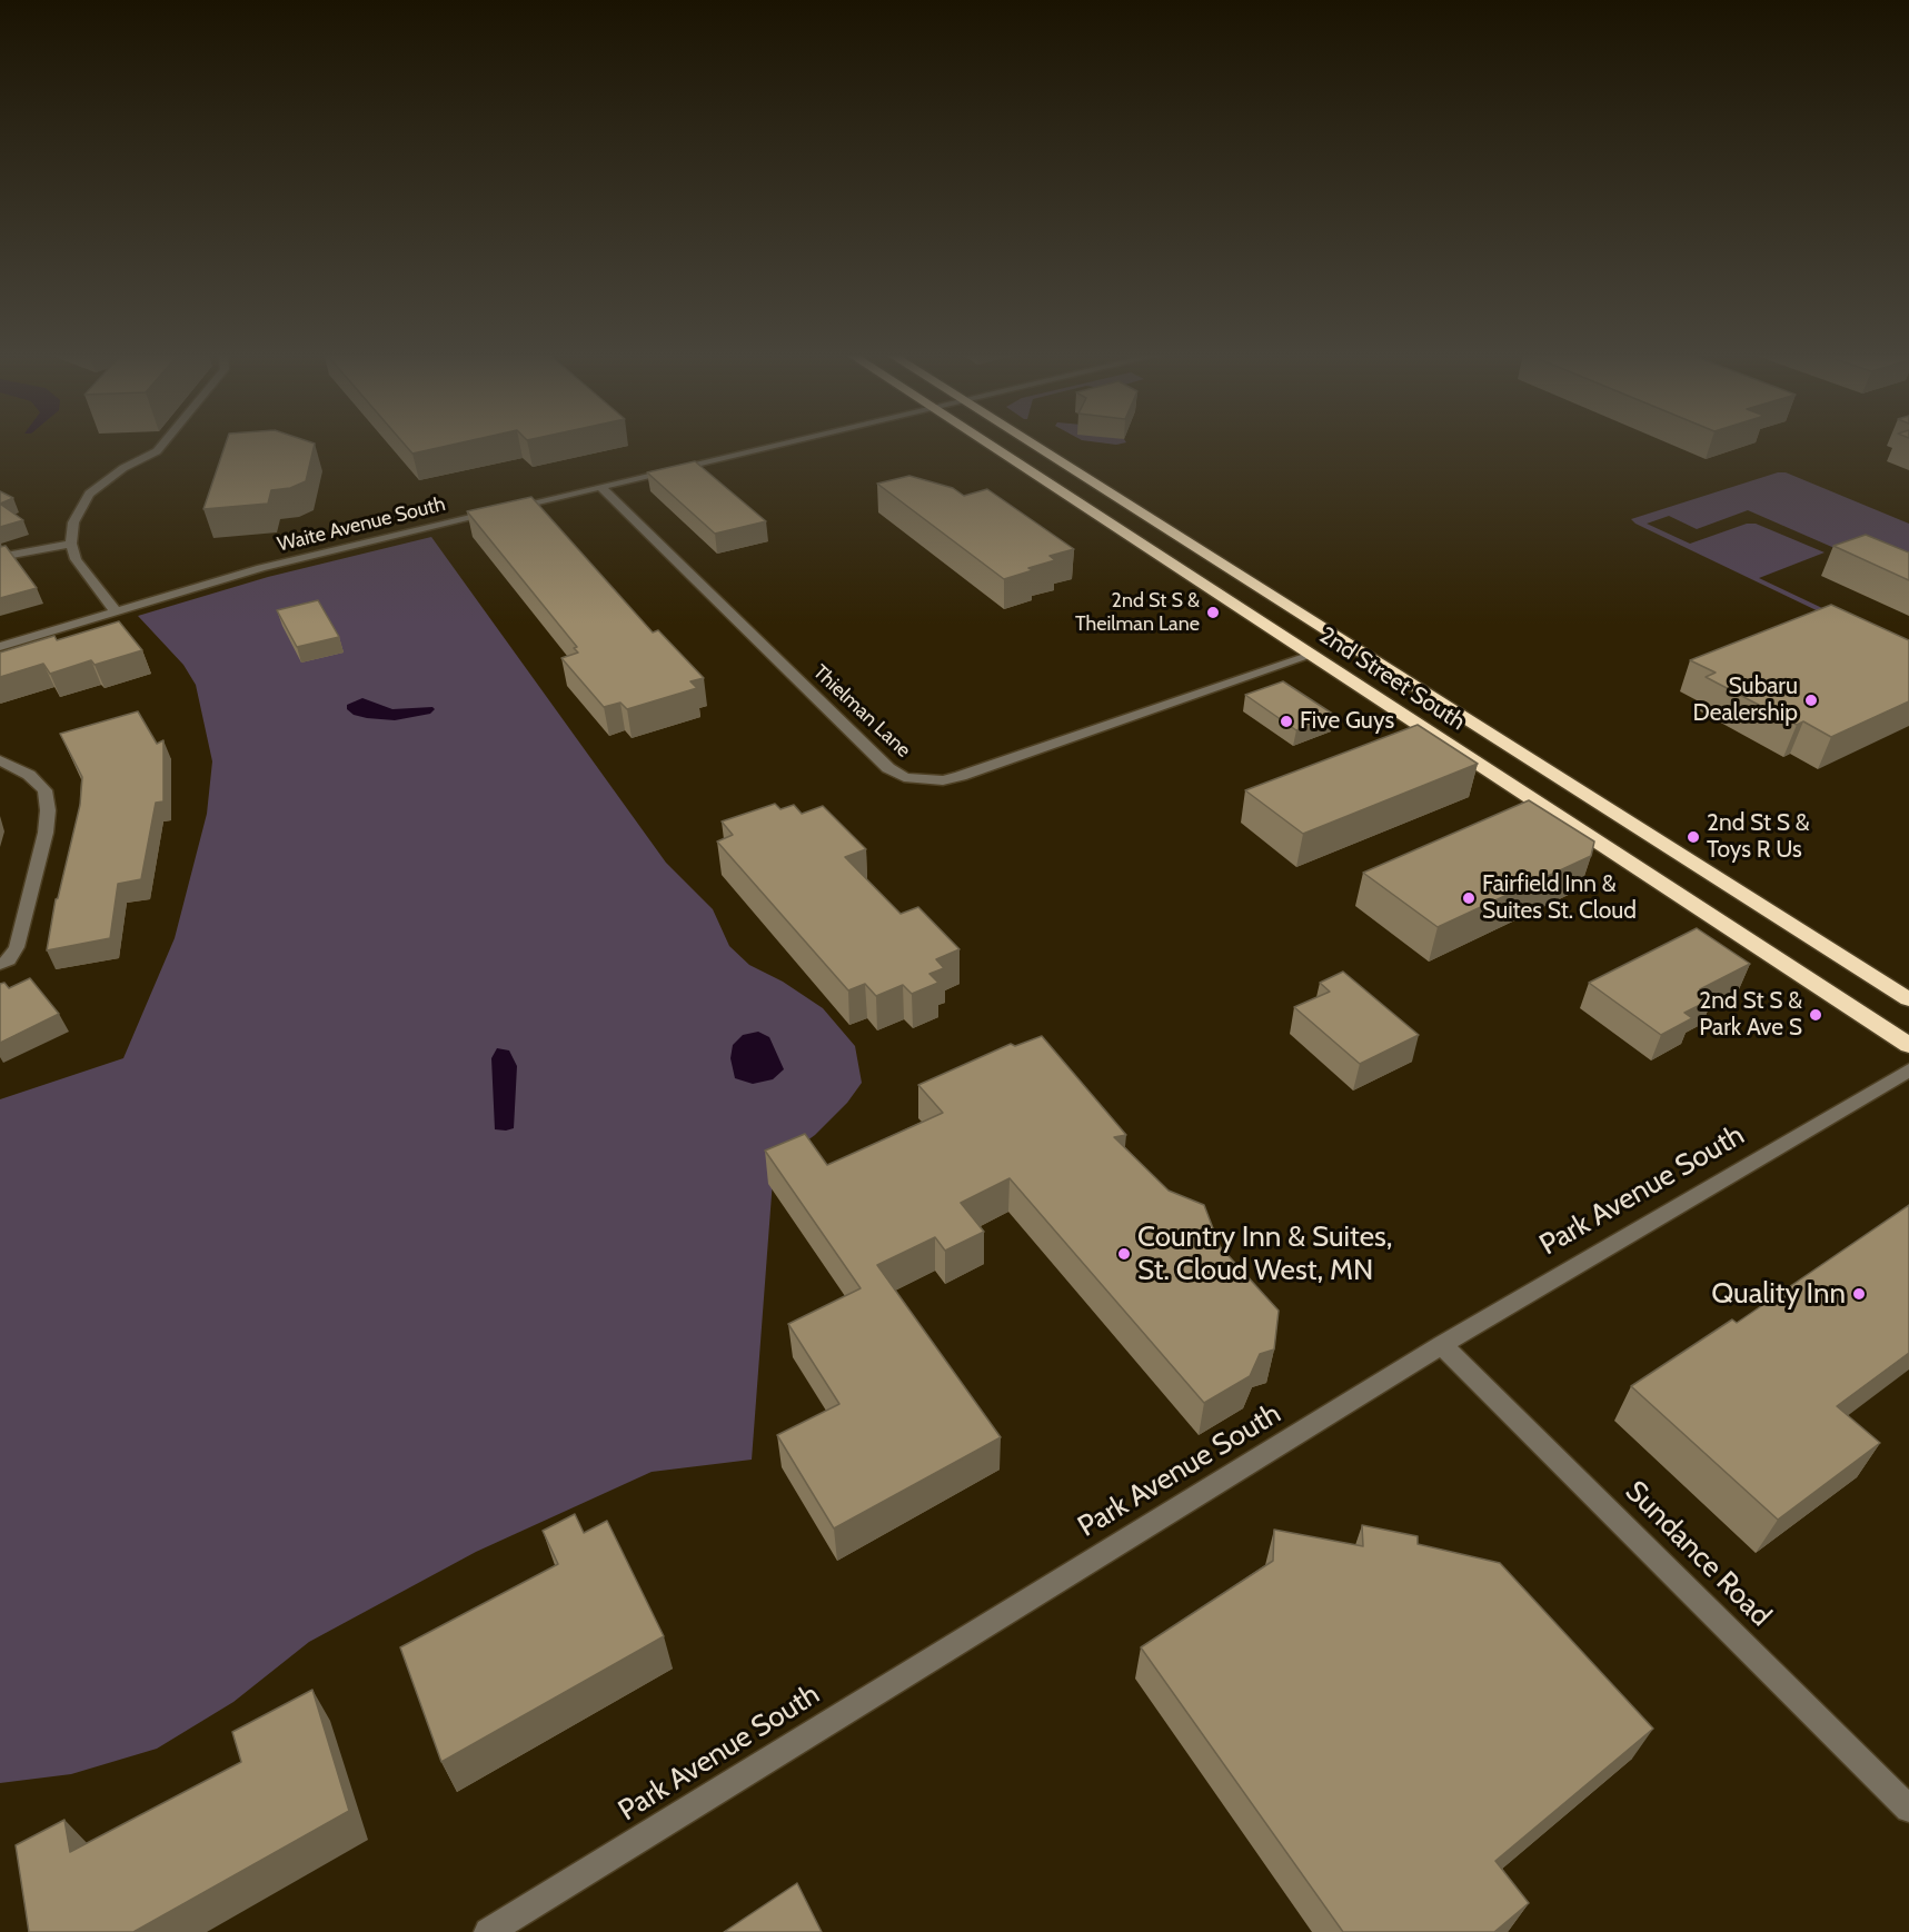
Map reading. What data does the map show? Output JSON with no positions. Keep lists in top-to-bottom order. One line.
{"streets":{"highway":["2nd Street South"],"street":["Waite Avenue South","Thielman Lane","Park Avenue South","Sundance Road"]},"crossings":[["Waite Avenue South","Thielman Lane"],["2nd Street South","Thielman Lane"],["Park Avenue South","Sundance Road"]],"places":["2nd St S & Theilman Lane","Subaru Dealership","Five Guys","2nd St S & Toys R Us","Fairfield Inn & Suites St. Cloud","2nd St S & Park Ave S","Country Inn & Suites, St. Cloud West, MN","Quality Inn"]}
